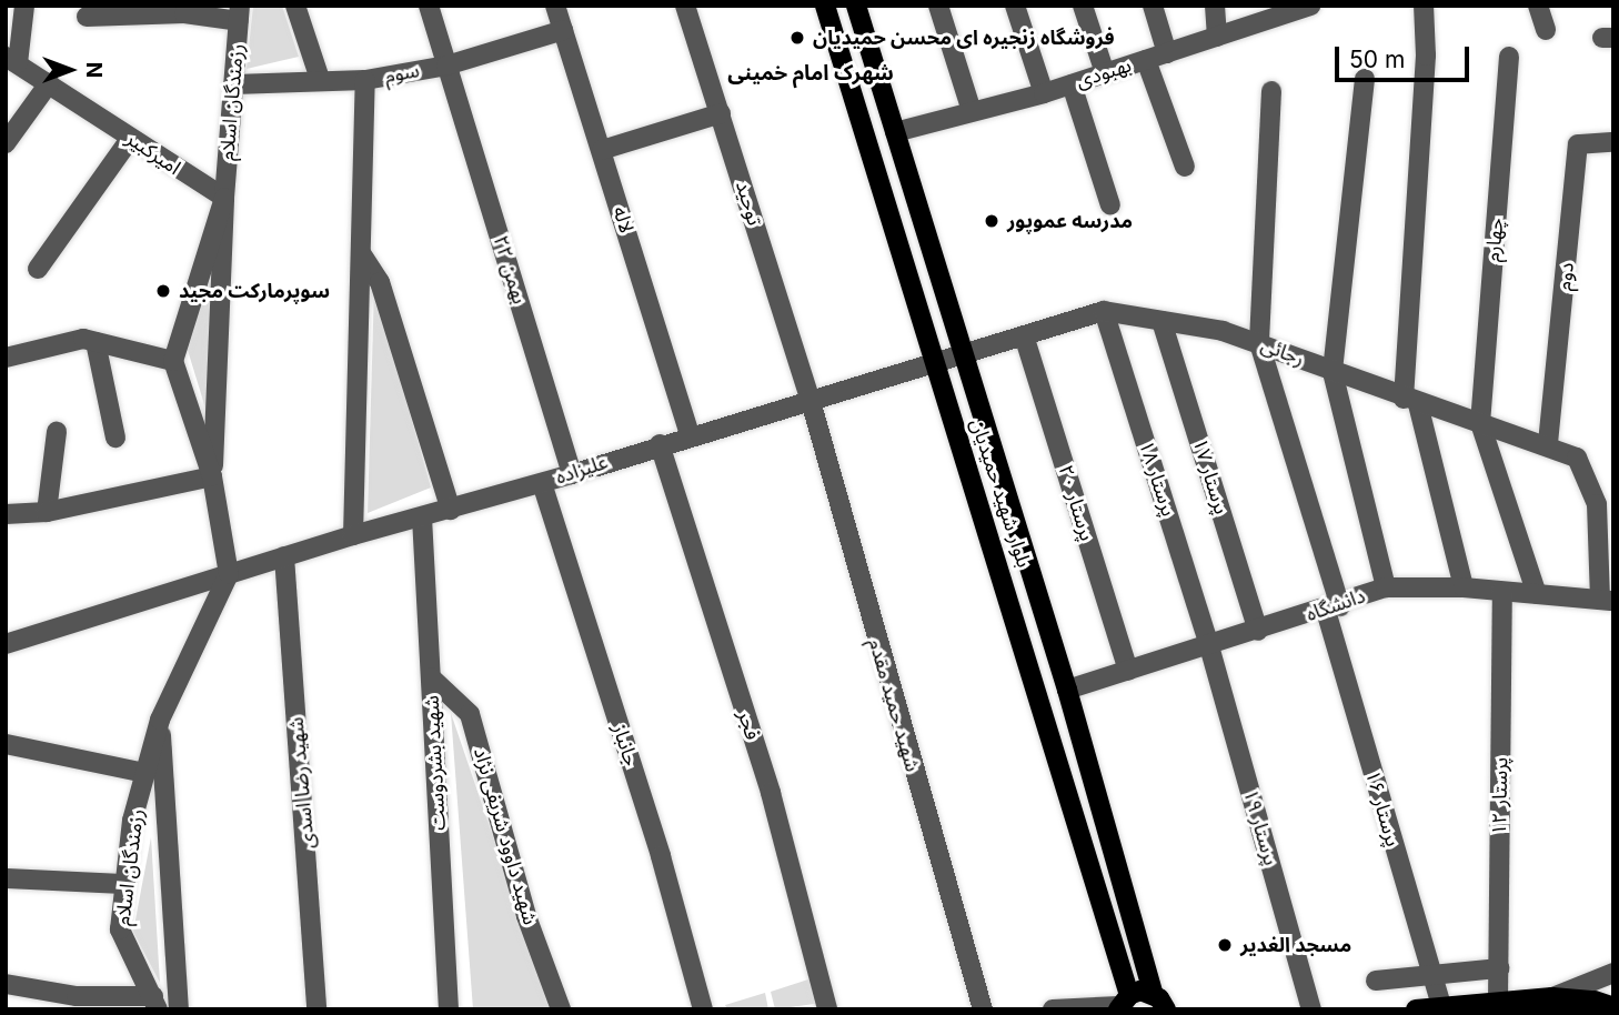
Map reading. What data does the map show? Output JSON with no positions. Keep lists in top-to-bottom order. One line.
{"streets":{"main road":["بلوار شهید حمیدیان"],"street":["سوم","بهبودی","رزمندگان اسلام","امیرکبیر","توحید","لاله","چهارم","۲۲ بهمن","دوم","رجائی","علیزاده","پرستار ۱۷","پرستار ۱۸","پرستار ۲۰","دانشگاه","شهید حمید مقدم","فجر","جانباز","شهید بشردوست","شهید رضا اسدی","پرستار ۱۲","پرستار ۱۶","پرستار ۱۹","شهید داوود شریفی نژاد"]},"crossings":[["سوم","رزمندگان اسلام"],["سوم","لاله"],["سوم","۲۲ بهمن"],["بهبودی","بلوار شهید حمیدیان"],["رزمندگان اسلام","امیرکبیر"],["رزمندگان اسلام","علیزاده"],["توحید","علیزاده"],["توحید","شهید حمید مقدم"],["لاله","علیزاده"],["چهارم","رجائی"],["۲۲ بهمن","علیزاده"],["دوم","رجائی"],["رجائی","علیزاده"],["رجائی","پرستار ۱۷"],["رجائی","پرستار ۱۸"],["رجائی","بلوار شهید حمیدیان"],["رجائی","پرستار ۲۰"],["رجائی","پرستار ۱۶"],["علیزاده","بلوار شهید حمیدیان"],["علیزاده","شهید حمید مقدم"],["علیزاده","فجر"],["علیزاده","جانباز"],["علیزاده","شهید بشردوست"],["علیزاده","شهید رضا اسدی"],["پرستار ۱۷","دانشگاه"],["پرستار ۱۸","دانشگاه"],["پرستار ۱۸","پرستار ۱۹"],["بلوار شهید حمیدیان","دانشگاه"],["پرستار ۲۰","دانشگاه"],["دانشگاه","پرستار ۱۲"],["دانشگاه","پرستار ۱۶"],["دانشگاه","پرستار ۱۹"],["شهید بشردوست","شهید داوود شریفی نژاد"]],"districts":["شهرک امام خمینی"],"places":["فروشگاه زنجیره ای محسن حمیدیان","مدرسه عموپور","سوپرمارکت مجید","مسجد الغدیر"],"scale_bar":"50 m","north":"right"}
